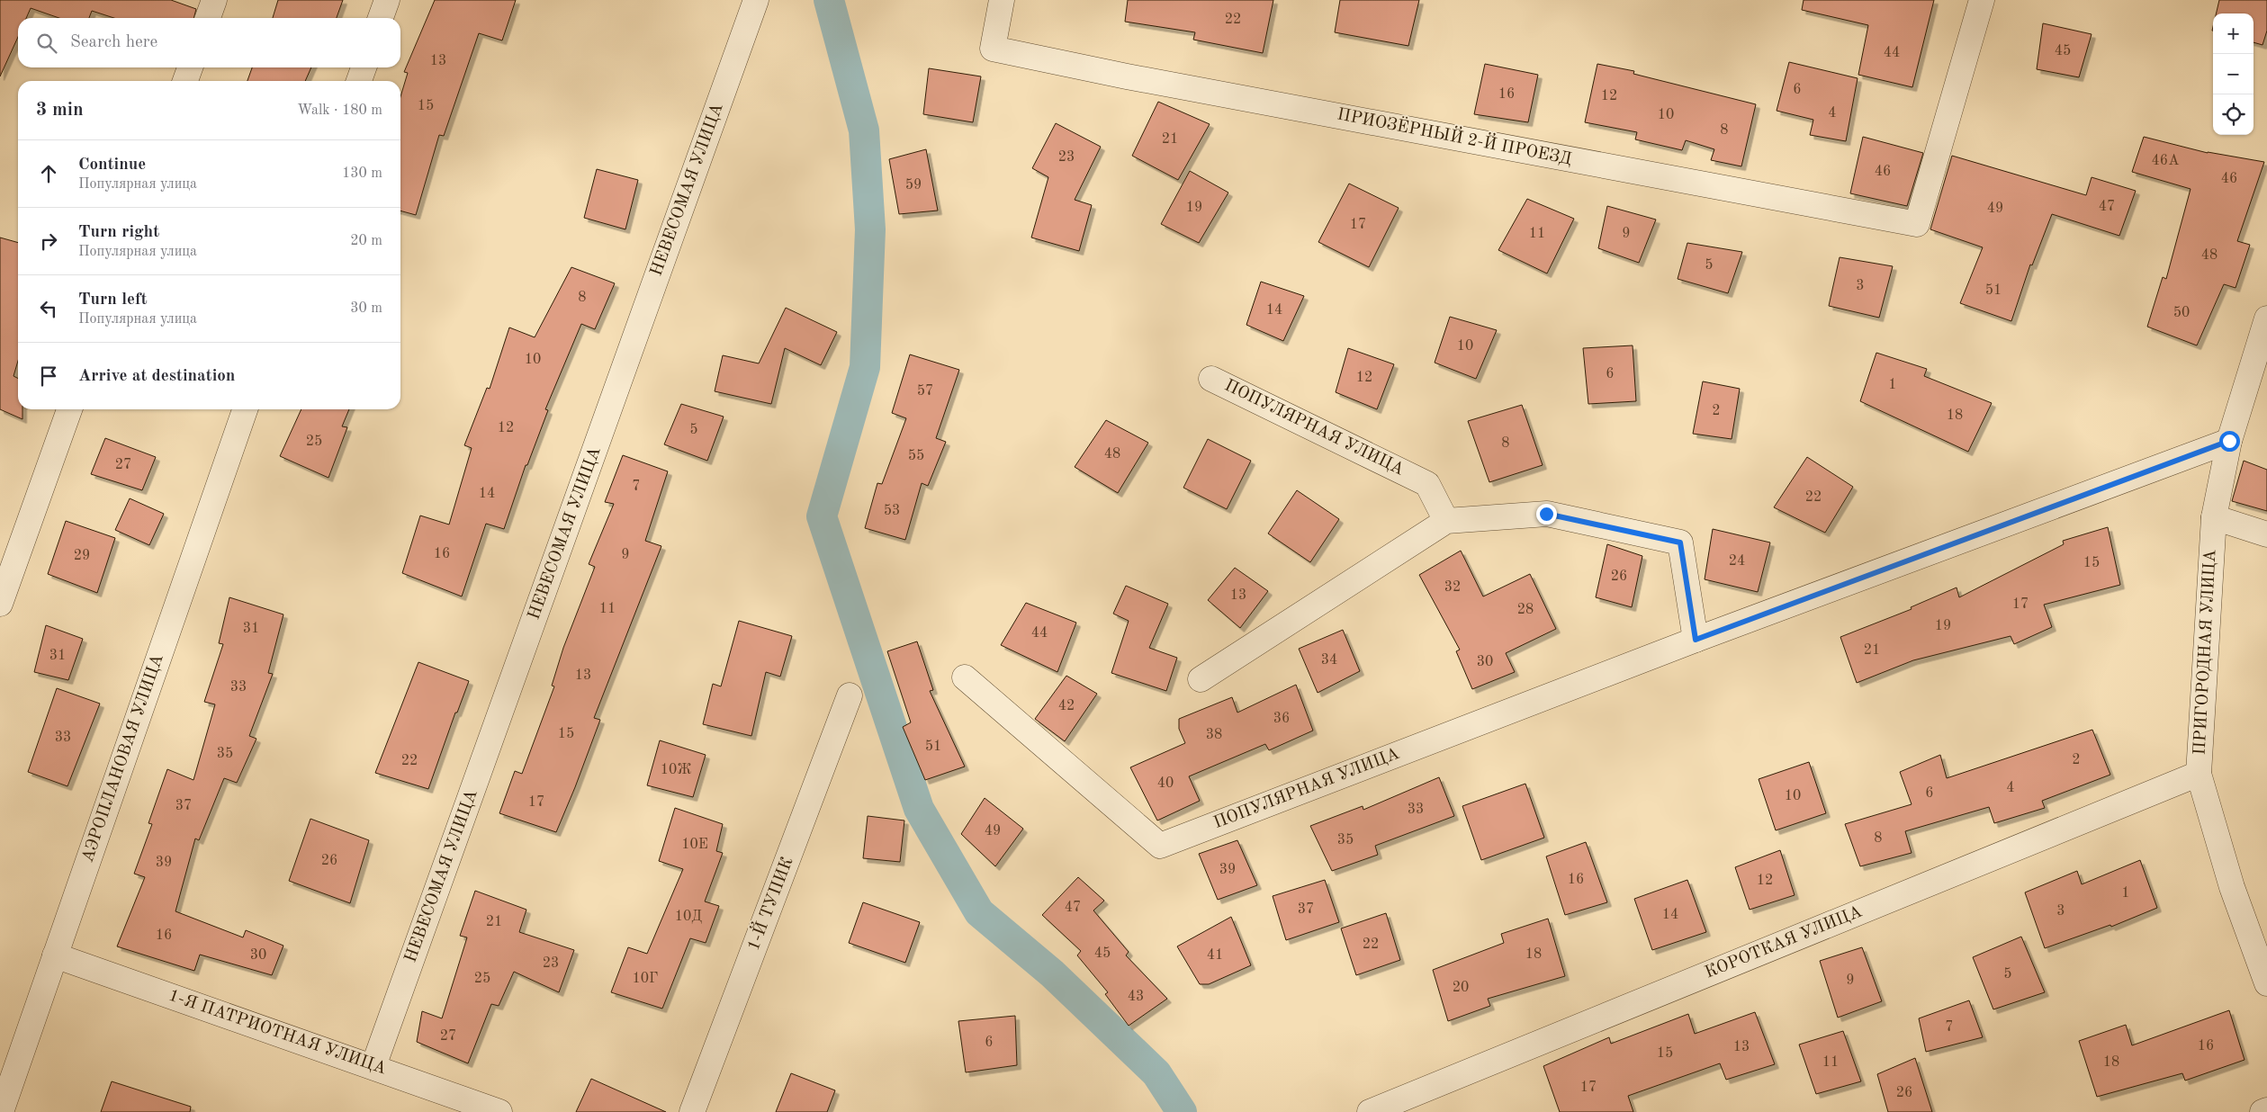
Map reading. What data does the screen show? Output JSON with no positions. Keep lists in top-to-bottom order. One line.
{"streets":{"street":["ПРИОЗЁРНЫЙ 2-Й ПРОЕЗД","НЕВЕСОМАЯ УЛИЦА","ПОПУЛЯРНАЯ УЛИЦА","ПРИГОРОДНАЯ УЛИЦА","АЭРОПЛАНОВАЯ УЛИЦА","1-Й ТУПИК","КОРОТКАЯ УЛИЦА","1-Я ПАТРИОТНАЯ УЛИЦА"]},"crossings":[["НЕВЕСОМАЯ УЛИЦА","1-Я ПАТРИОТНАЯ УЛИЦА"],["ПОПУЛЯРНАЯ УЛИЦА","ПРИГОРОДНАЯ УЛИЦА"],["ПРИГОРОДНАЯ УЛИЦА","КОРОТКАЯ УЛИЦА"],["АЭРОПЛАНОВАЯ УЛИЦА","1-Я ПАТРИОТНАЯ УЛИЦА"]],"house_numbers":["22","45","44","13","6","16","12","15","4","10","8","21","23","46А","46","46","59","47","19","49","17","11","9","48","5","3","51","8","14","50","10","10","6","12","1","57","2","18","12","5","25","8","48","55","27","7","14","22","53","16","9","29","24","15","26","32","13","17","11","28","19","31","44","21","31","34","30","13","33","42","36","15","38","33","51","35","2","22","10Ж","40","4","6","10","17","37","33","49","8","35","10Е","26","39","39","16","12","1","47","37","3","14","10Д","21","16","22","45","18","30","41","23","5","25","10Г","9","20","43","7","27","6","16","13","15","11","18","17","26"],"page":{"map_buttons":["+","−"],"search":"Search here","heading":["3 min","Walk · 180 m"],"list":[["Continue","Популярная улица","130 m"],["Turn right","Популярная улица","20 m"],["Turn left","Популярная улица","30 m"],"Arrive at destination"]}}
